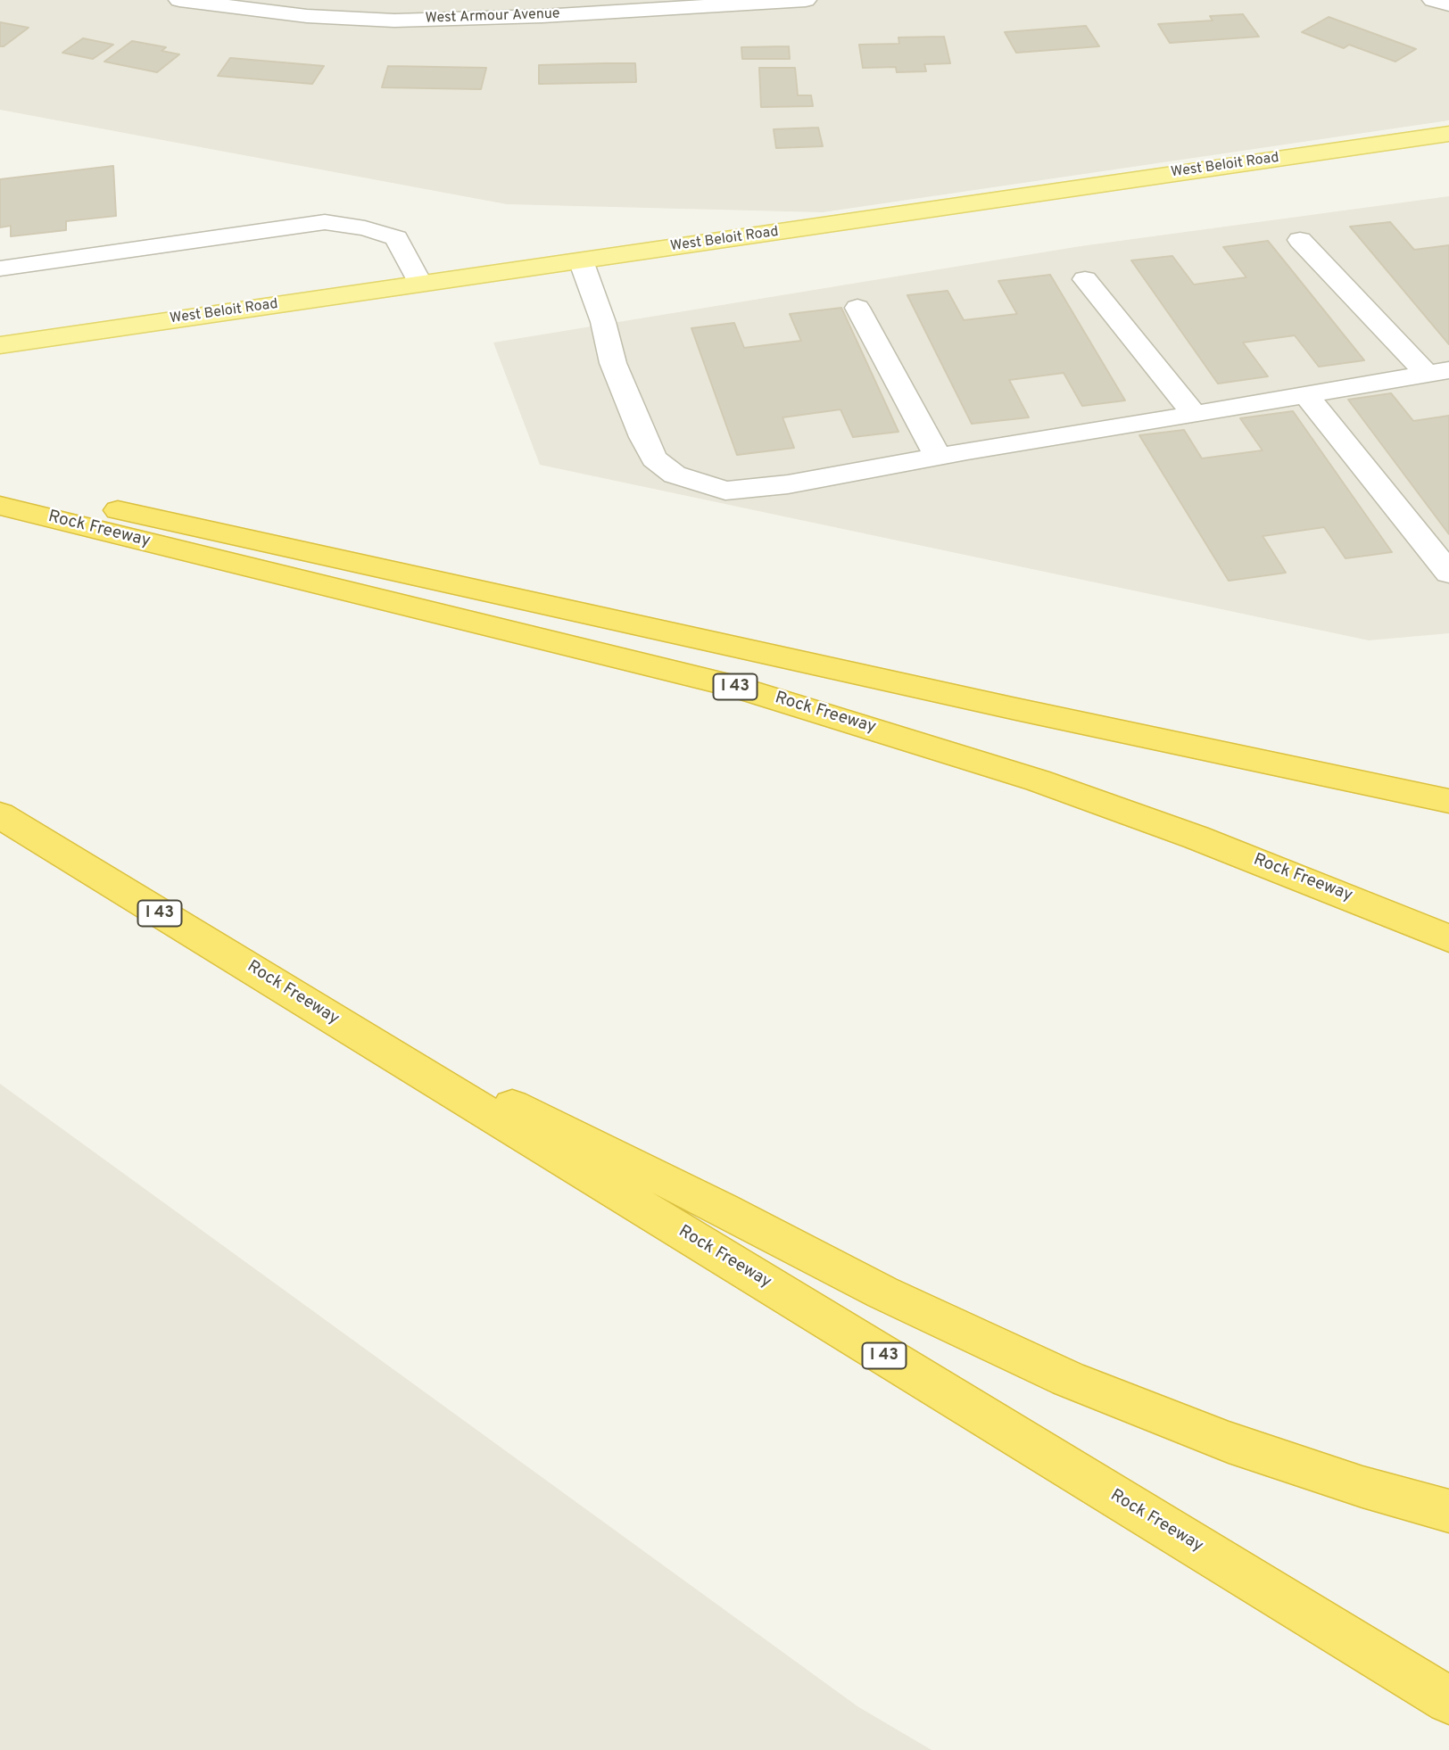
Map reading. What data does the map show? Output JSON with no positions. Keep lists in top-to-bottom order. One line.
{"streets":{"highway":["Rock Freeway","I 43"],"main road":["West Beloit Road"],"street":["West Armour Avenue"]}}
